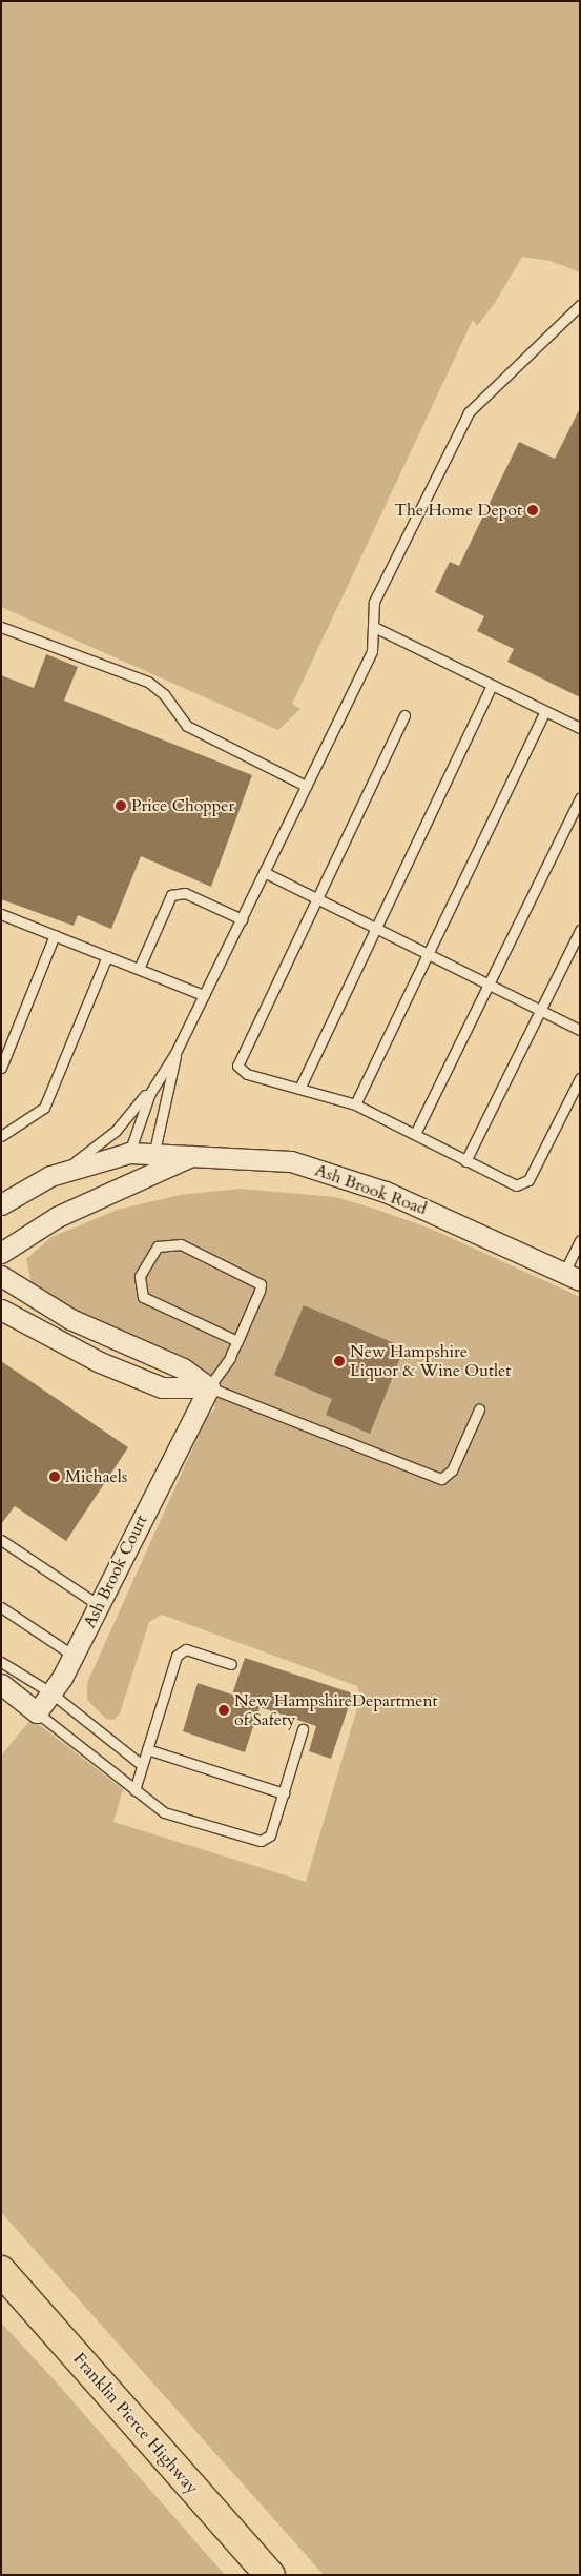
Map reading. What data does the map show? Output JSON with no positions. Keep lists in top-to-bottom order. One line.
{"streets":{"highway":["Franklin Pierce Highway"],"street":["Ash Brook Road","Ash Brook Court"]},"places":["The Home Depot","Price Chopper","New Hampshire Liquor & Wine Outlet","Michaels","New HampshireDepartment of Safety"]}
